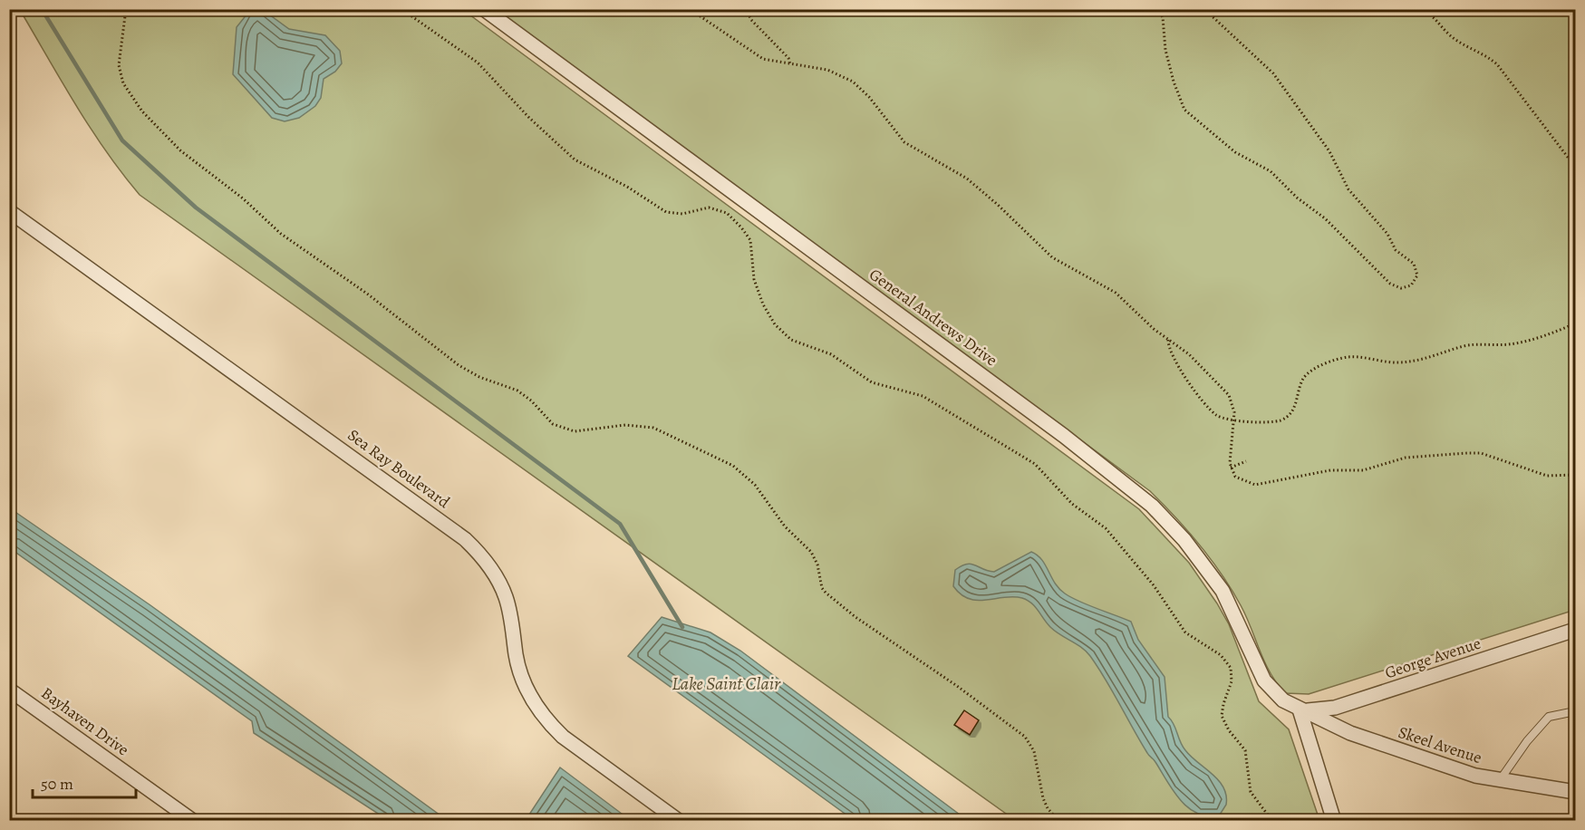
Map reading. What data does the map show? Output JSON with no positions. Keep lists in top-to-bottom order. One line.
{"streets":{"street":["General Andrews Drive","Sea Ray Boulevard","George Avenue","Bayhaven Drive","Skeel Avenue"]},"crossings":[["General Andrews Drive","George Avenue"],["General Andrews Drive","Skeel Avenue"],["George Avenue","Skeel Avenue"]],"water":["Lake Saint Clair"],"scale_bar":"50 m"}
